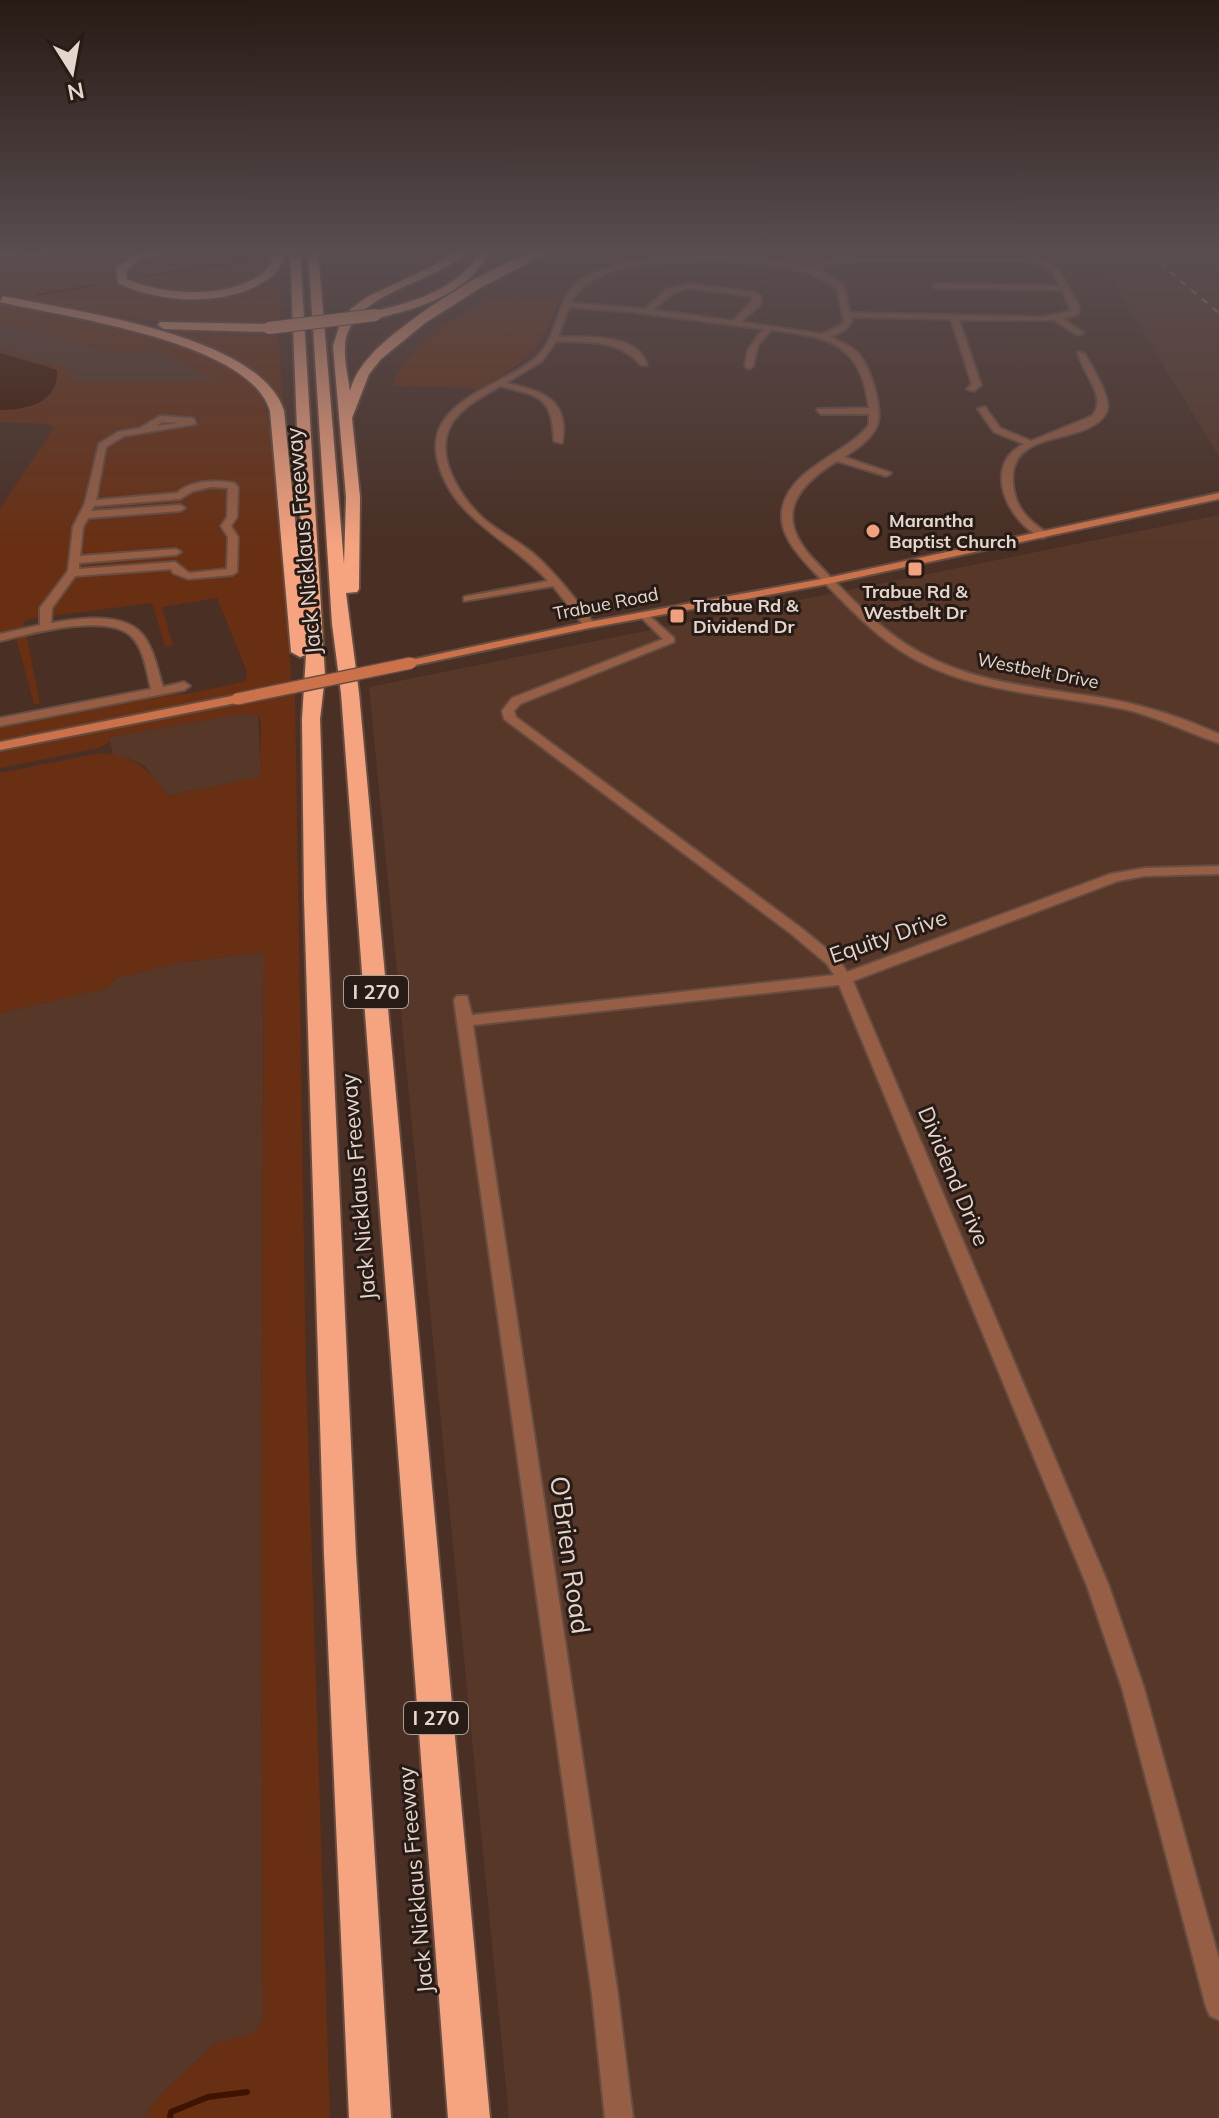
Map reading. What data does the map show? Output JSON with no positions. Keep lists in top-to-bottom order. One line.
{"streets":{"highway":["Jack Nicklaus Freeway","I 270"],"main road":["Trabue Road"],"street":["Westbelt Drive","Equity Drive","Dividend Drive","O'Brien Road"]},"crossings":[["Trabue Road","Westbelt Drive"],["Trabue Road","Dividend Drive"],["Equity Drive","Dividend Drive"],["Equity Drive","O'Brien Road"]],"places":{"other":["Marantha Baptist Church"],"transit":["Trabue Rd & Westbelt Dr","Trabue Rd & Dividend Dr"]},"north":"bottom"}
